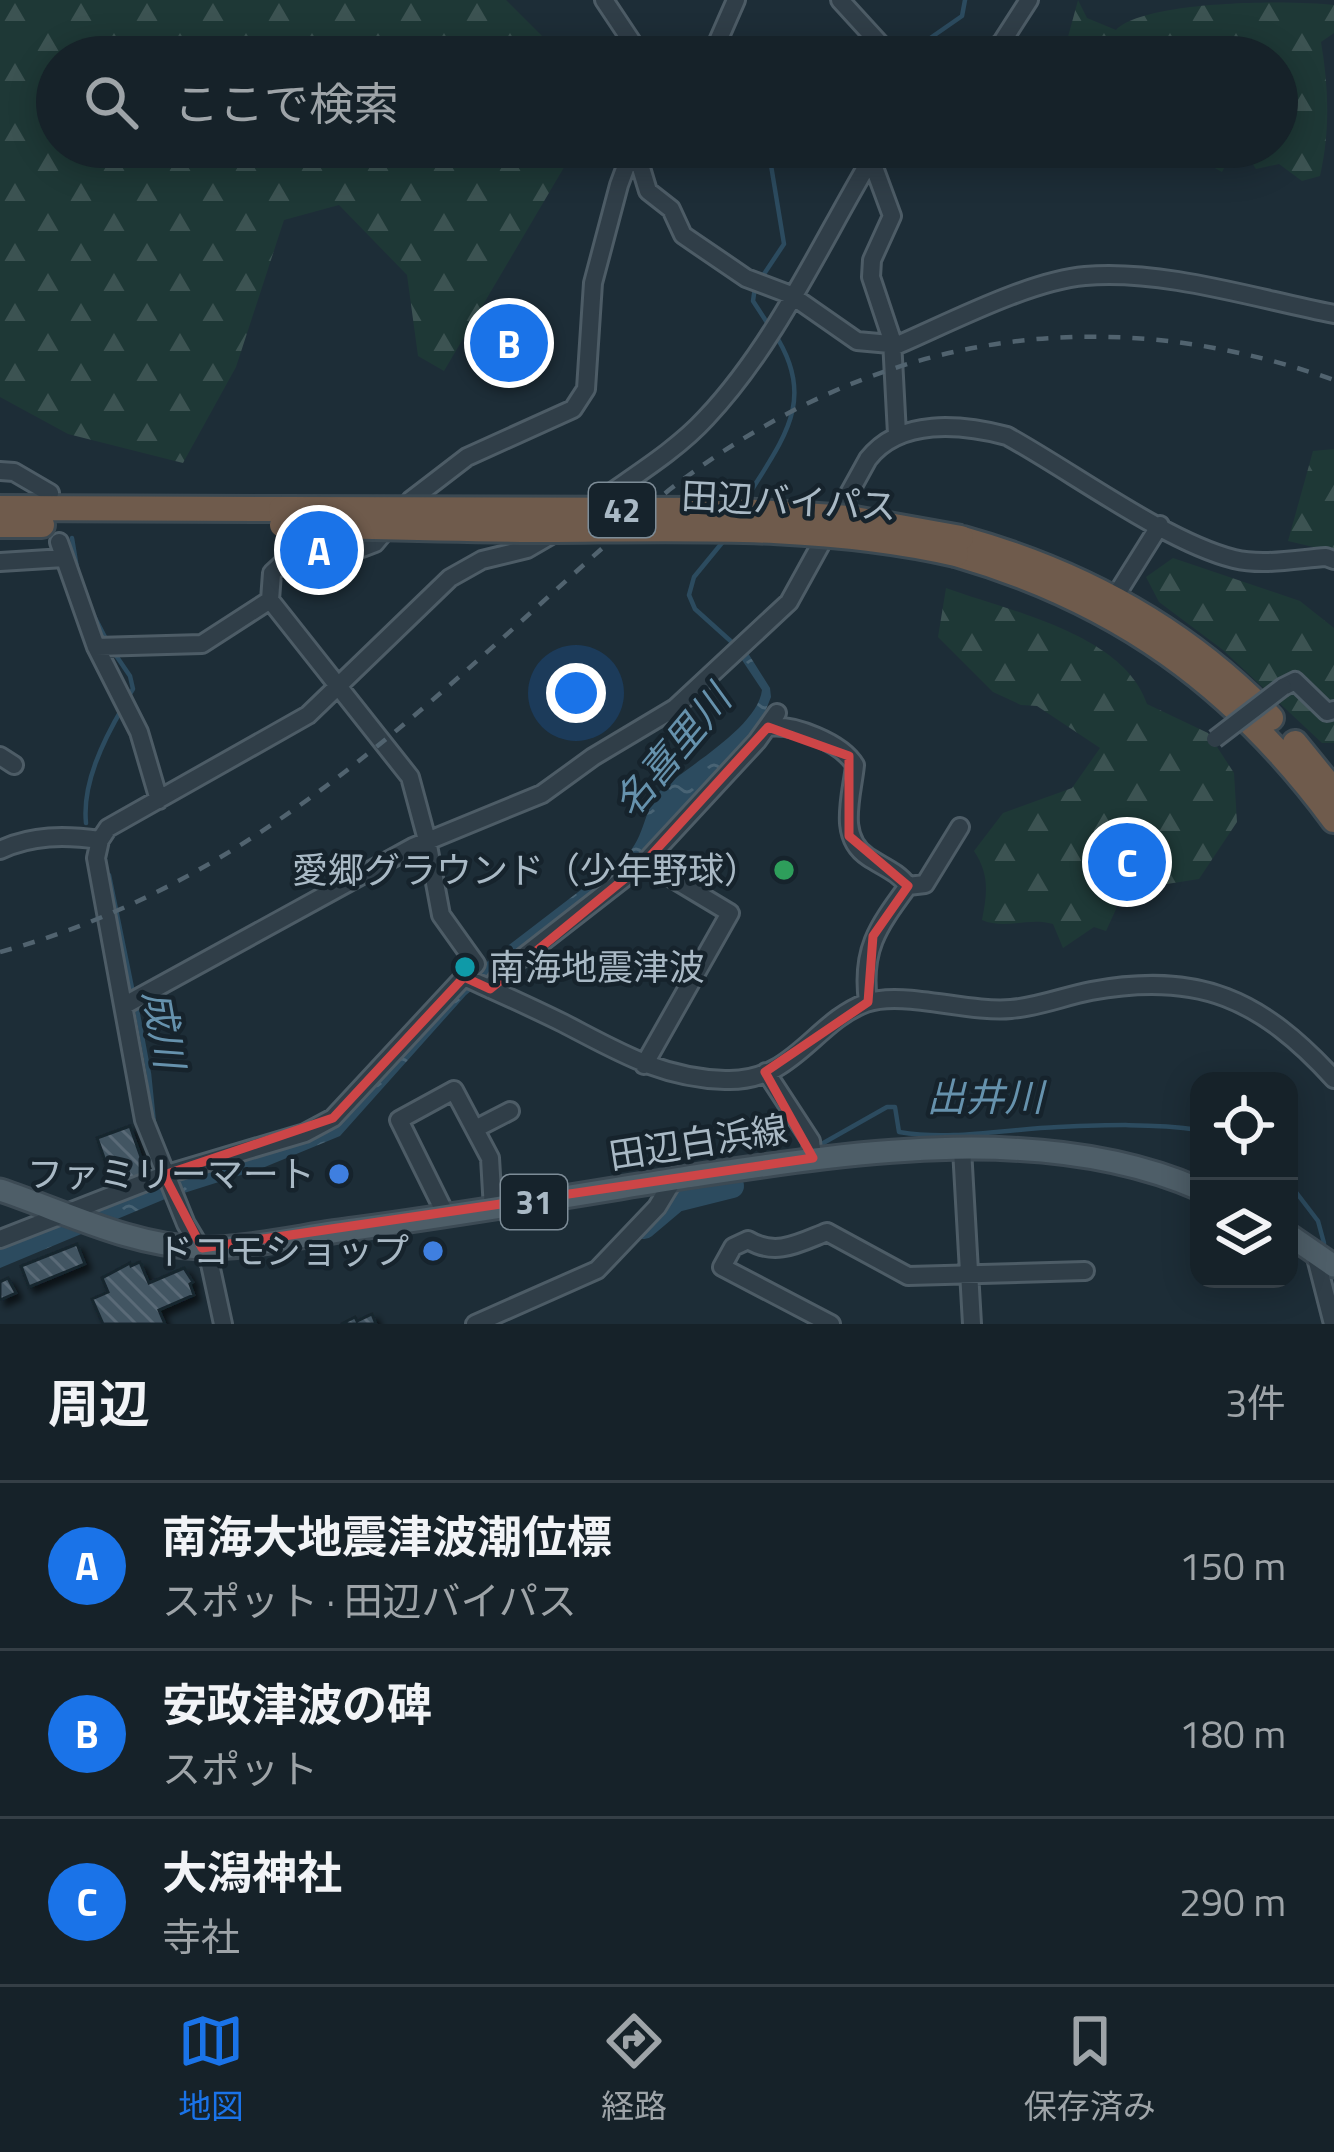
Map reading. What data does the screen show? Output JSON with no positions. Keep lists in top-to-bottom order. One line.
{"streets":{"highway":["田辺バイパス","42"],"main road":["田辺白浜線","31"]},"water":["名喜里川","成川","出井川"],"places":["愛郷グラウンド（少年野球）","南海地震津波","ファミリーマート","ドコモショップ"],"page":{"search":"ここで検索","pins":["B","A","C"],"heading":["周辺","3件"],"list":[{"mark":"A","name":"南海大地震津波潮位標","note":"スポット · 田辺バイパス","value":"150 m"},{"mark":"B","name":"安政津波の碑","note":"スポット","value":"180 m"},{"mark":"C","name":"大潟神社","note":"寺社","value":"290 m"}],"nav":["地図","経路","保存済み"]}}
